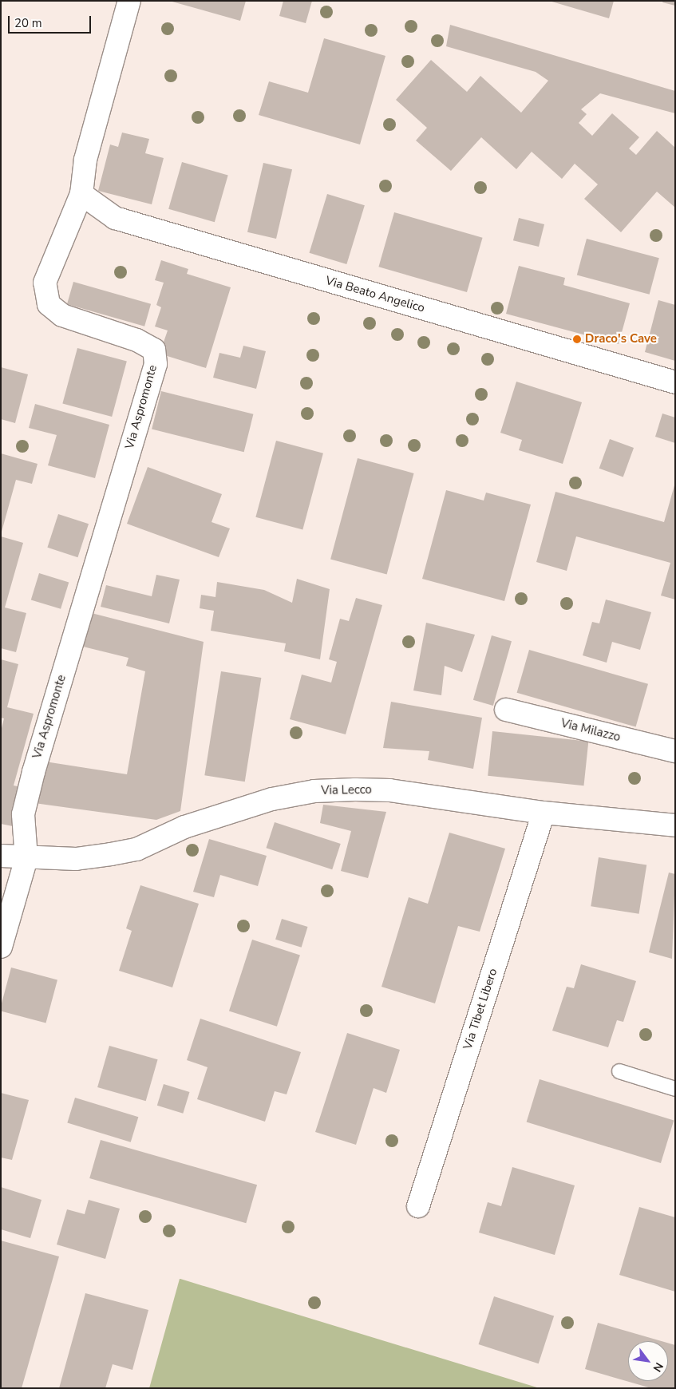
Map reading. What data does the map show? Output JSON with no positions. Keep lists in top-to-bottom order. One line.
{"streets":{"street":["Via Beato Angelico","Via Aspromonte","Via Milazzo","Via Lecco","Via Tibet Libero"]},"crossings":[["Via Beato Angelico","Via Aspromonte"],["Via Aspromonte","Via Lecco"],["Via Lecco","Via Tibet Libero"]],"places":["Draco's Cave"],"scale_bar":"20 m","north":"bottom right"}
